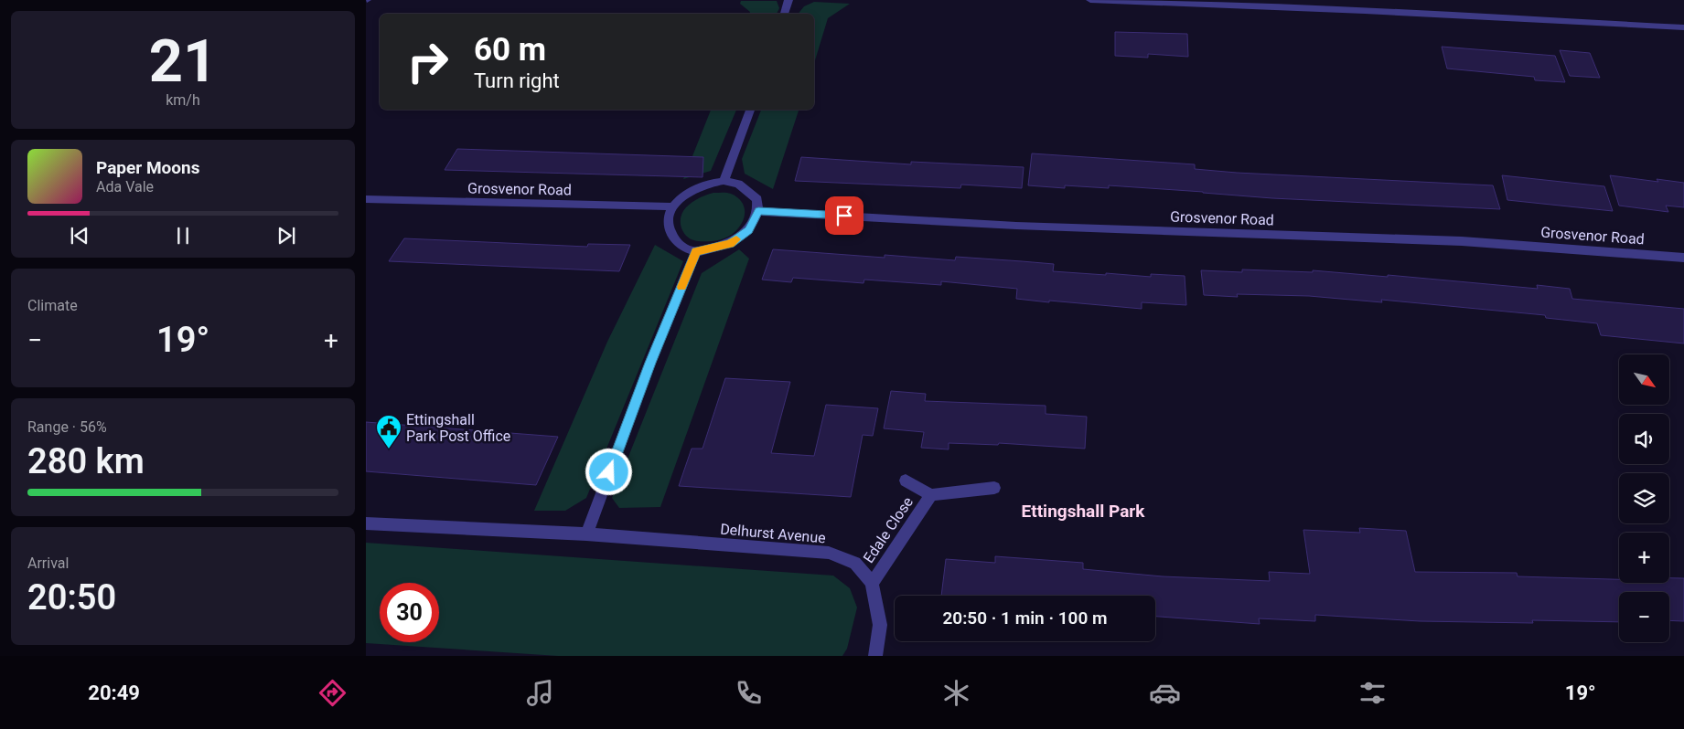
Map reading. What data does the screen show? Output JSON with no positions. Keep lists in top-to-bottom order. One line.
{"streets":{"street":["Grosvenor Road","Edale Close","Delhurst Avenue"]},"crossings":[["Edale Close","Delhurst Avenue"]],"districts":["Ettingshall Park"],"places":{"public building":["Ettingshall Park Post Office"]},"north":"bottom right","page":{"tile":[["21","km/h"],"Climate",["Range · 56%","280 km"],["Arrival","20:50"]],"turn":["60 m","Turn right"],"song":["Paper Moons","Ada Vale"],"heat":["−","19°","+"],"map_buttons":["+","−"],"limit":"30","trip":"20:50 · 1 min · 100 m","tabs":["20:49","19°"]}}
